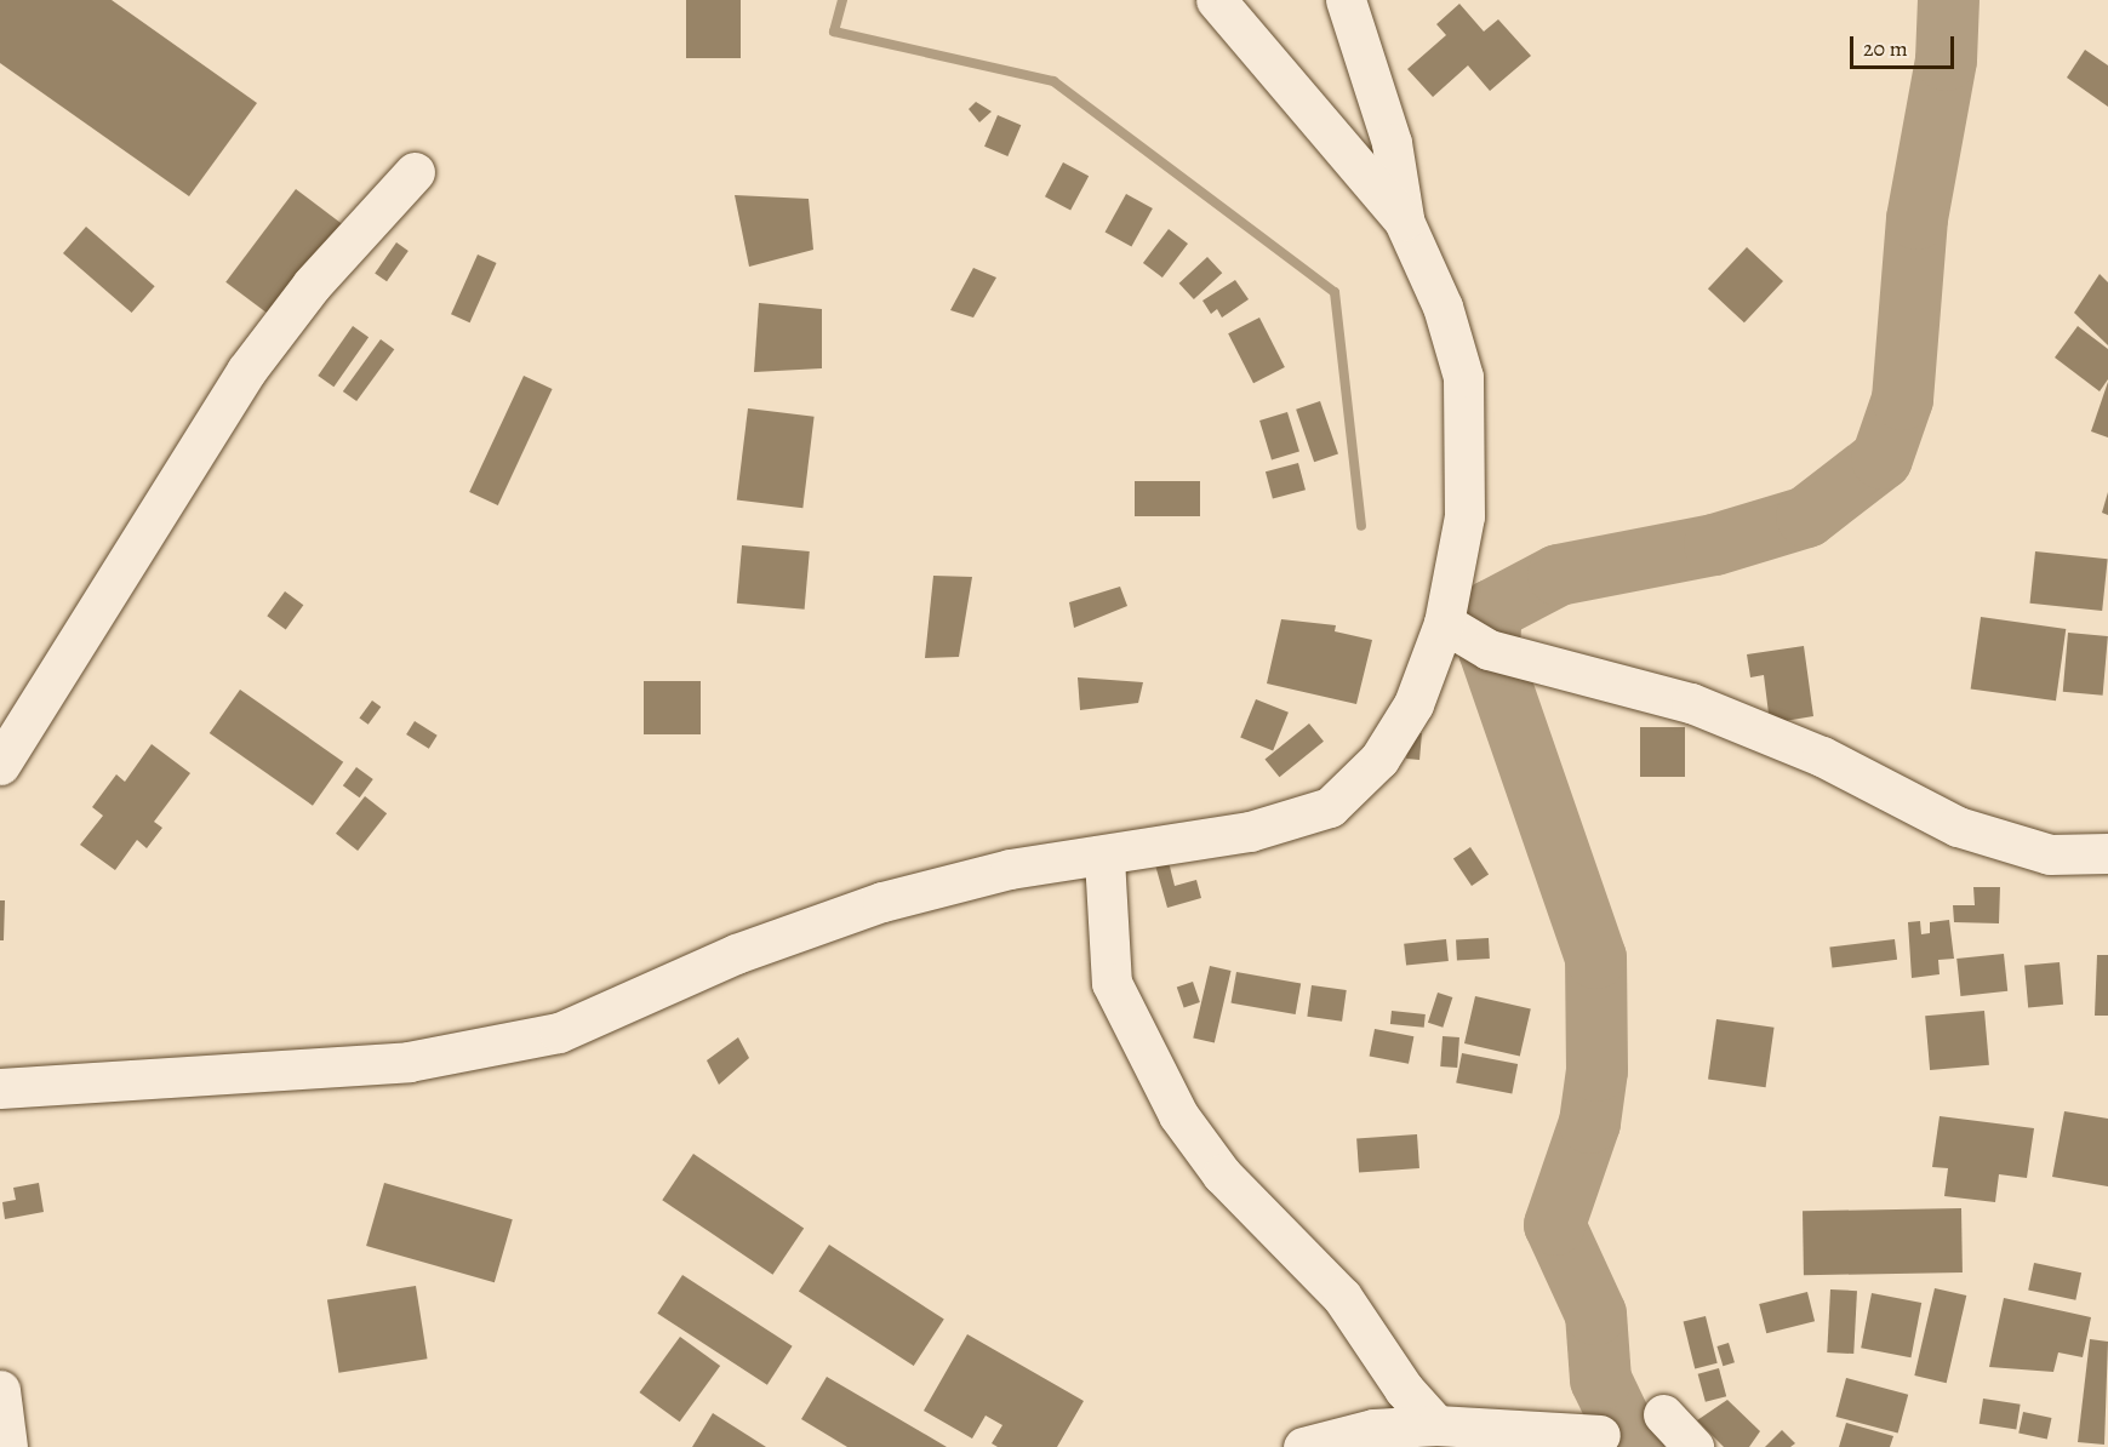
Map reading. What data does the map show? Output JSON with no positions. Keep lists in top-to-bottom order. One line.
{"scale_bar":"20 m"}
